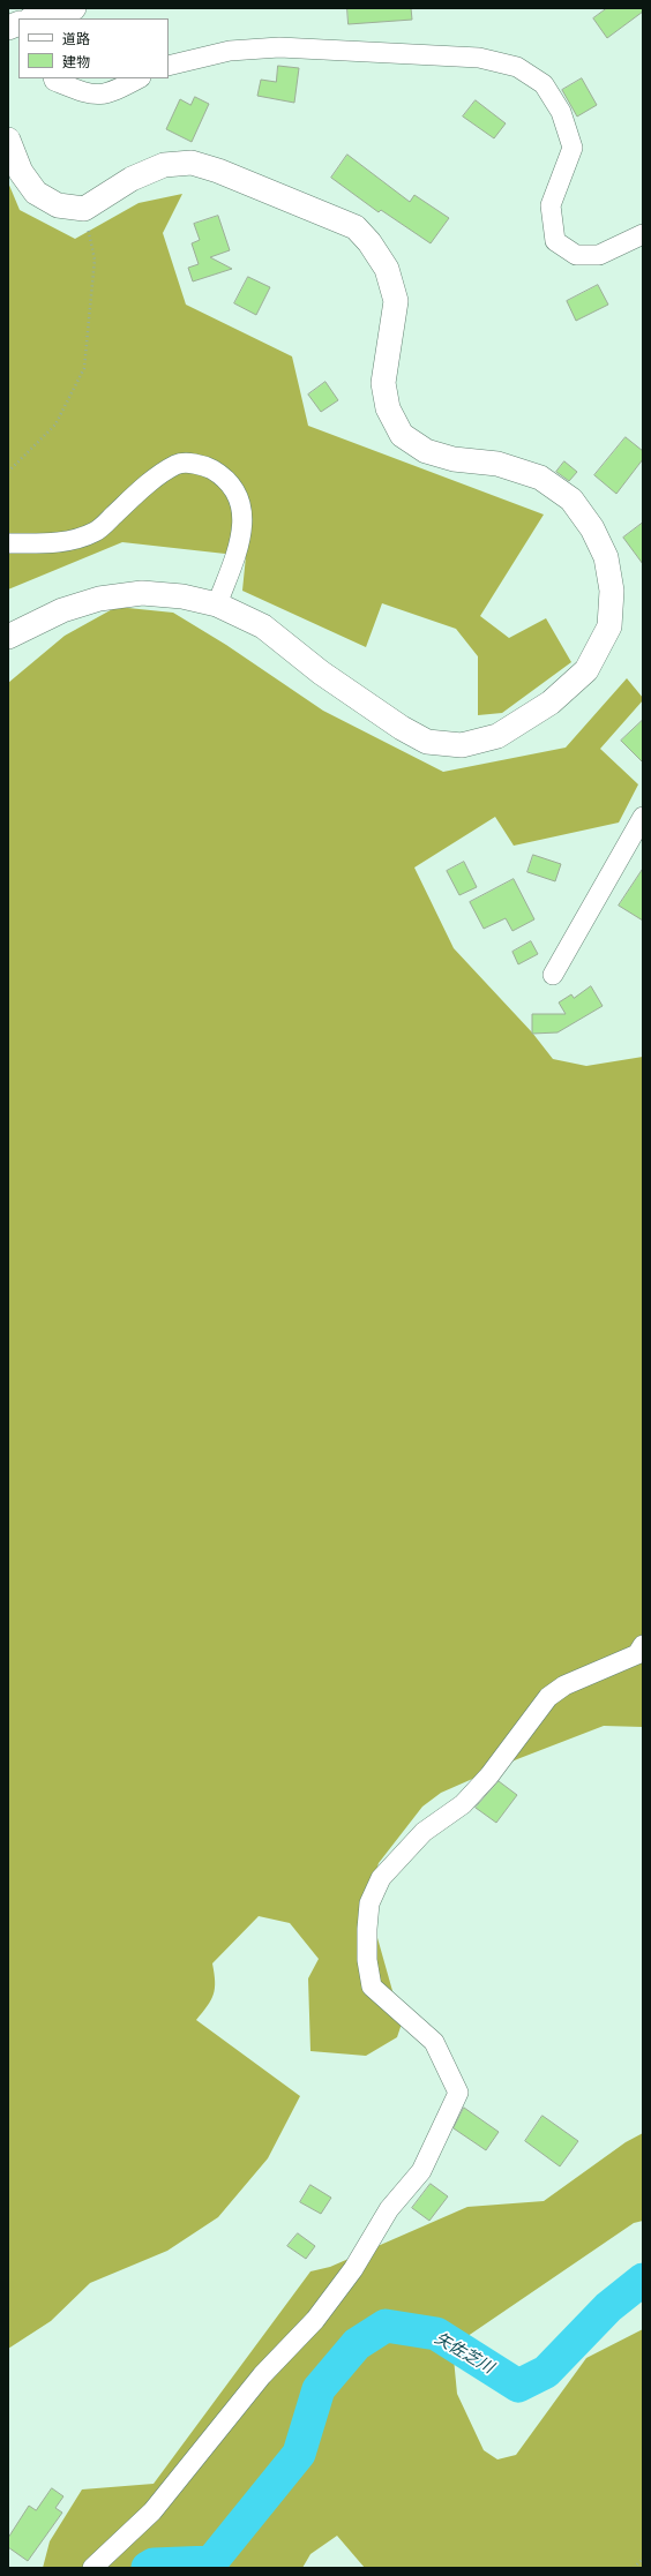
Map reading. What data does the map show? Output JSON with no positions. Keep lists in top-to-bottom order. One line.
{"water":["矢佐芝川"],"legend":["道路","建物"]}
